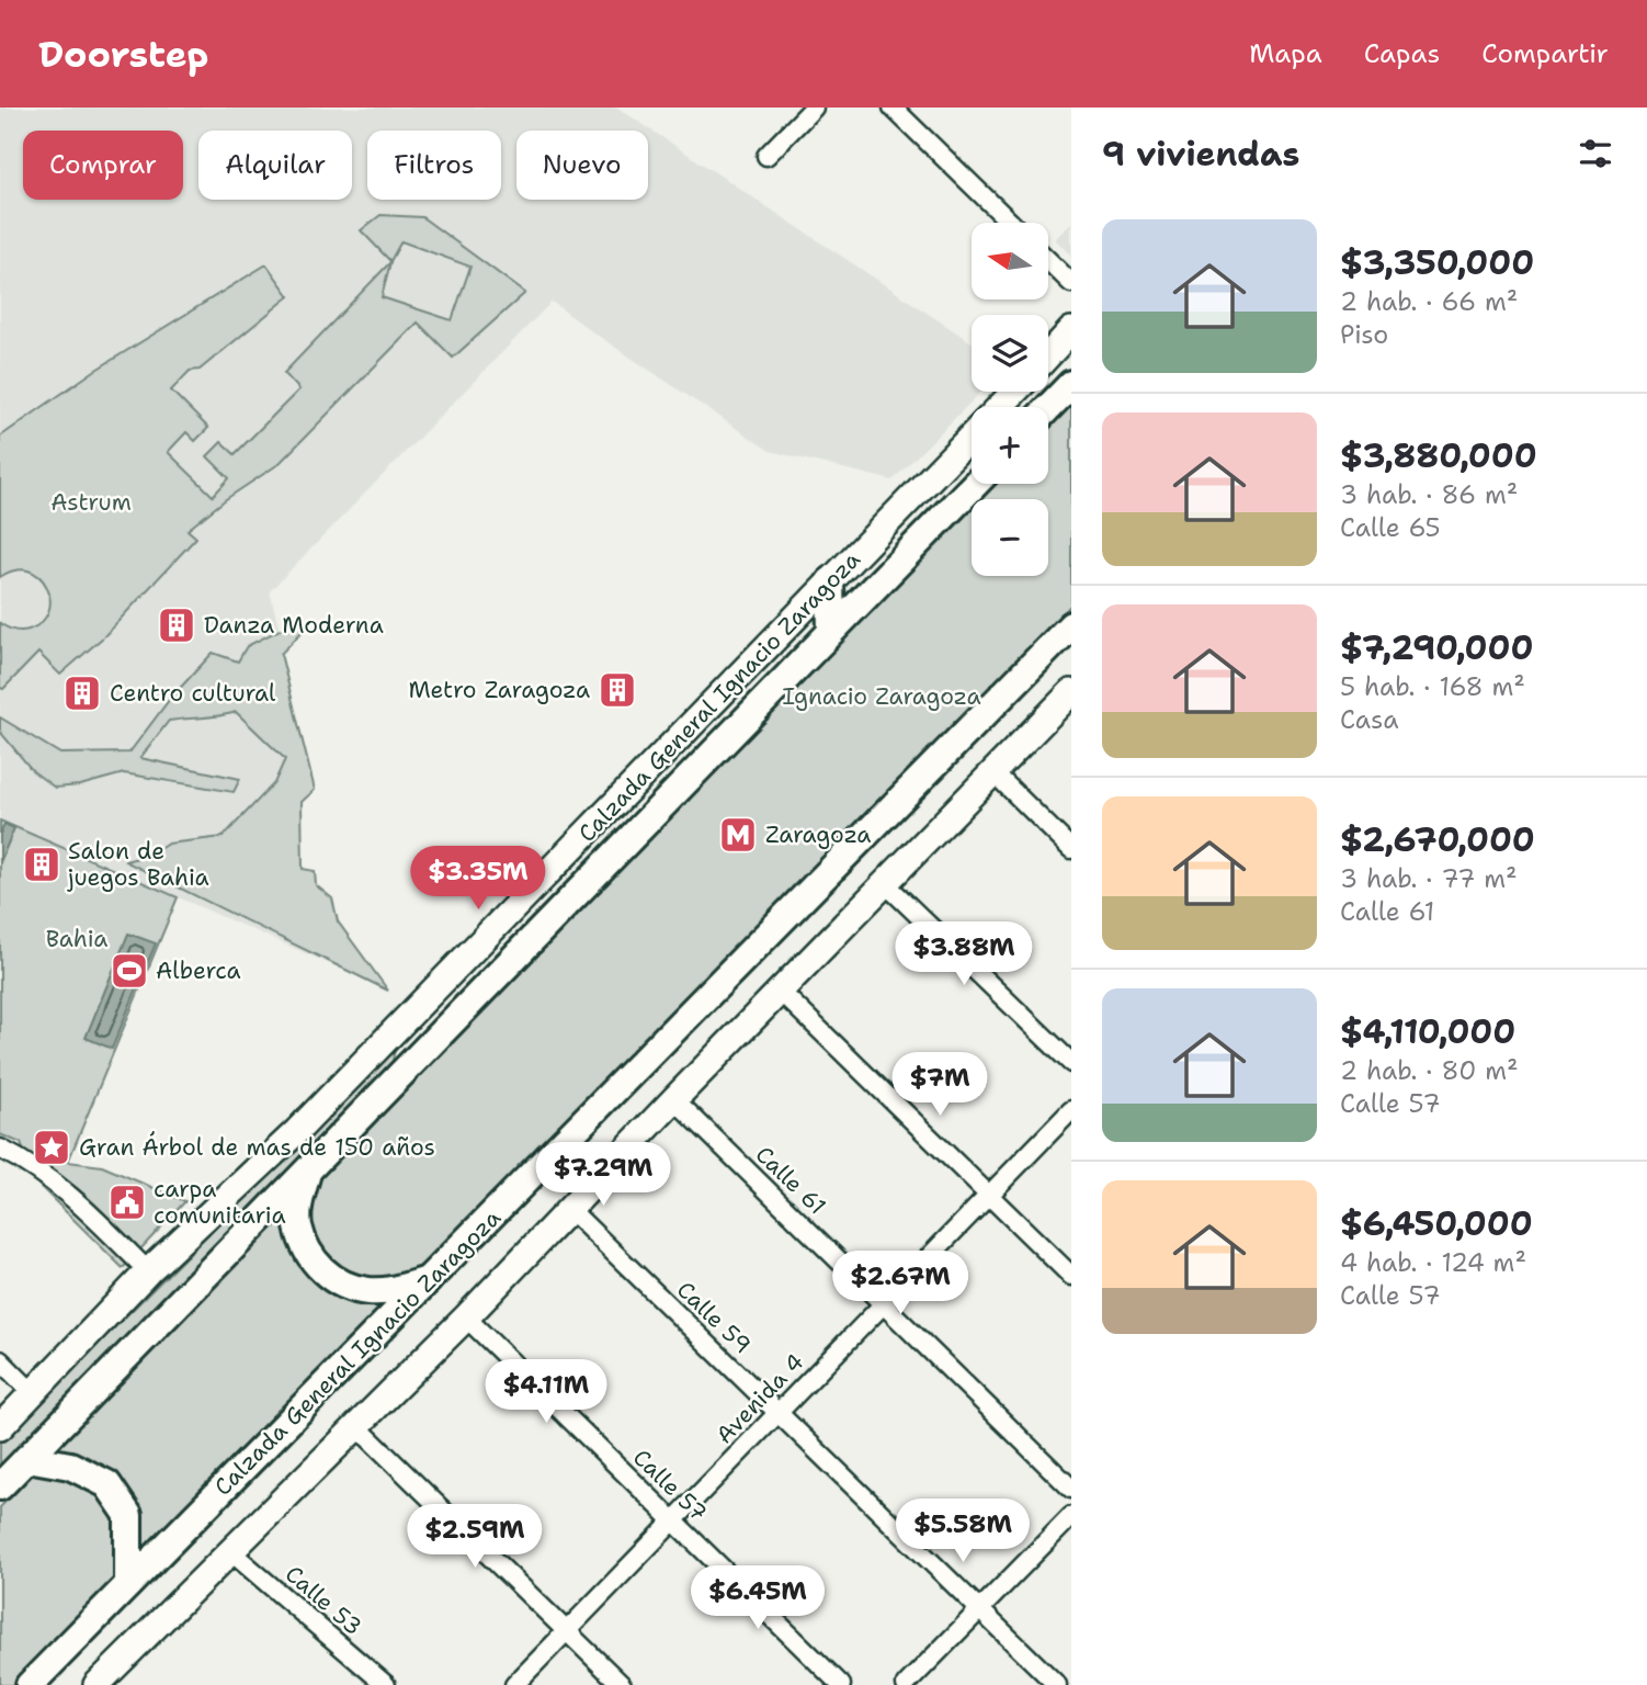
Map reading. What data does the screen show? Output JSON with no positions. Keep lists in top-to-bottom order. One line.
{"streets":{"main road":["Calzada General Ignacio Zaragoza"],"street":["Calle 61","Calle 59","Avenida 4","Calle 57","Calle 53"]},"crossings":[["Calle 61","Avenida 4"],["Calle 59","Avenida 4"],["Avenida 4","Calle 57"]],"parks":["Astrum","Ignacio Zaragoza","Bahia"],"places":{"building":["Danza Moderna","Metro Zaragoza","Centro cultural","Salon de juegos Bahia"],"metro station":["Zaragoza"],"sports":["Alberca"],"place":["Gran Árbol de mas de 150 años"],"public building":["carpa comunitaria"]},"north":"left","page":{"header":"Doorstep","nav":["Mapa","Capas","Compartir"],"heading":"9 viviendas","chip":["Comprar","Alquilar","Filtros","Nuevo"],"list":[{"name":"$3,350,000","note":"2 hab. · 66 m² · Piso"},{"name":"$3,880,000","note":"3 hab. · 86 m² · Calle 65"},{"name":"$7,290,000","note":"5 hab. · 168 m² · Casa"},{"name":"$2,670,000","note":"3 hab. · 77 m² · Calle 61"},{"name":"$4,110,000","note":"2 hab. · 80 m² · Calle 57"},{"name":"$6,450,000","note":"4 hab. · 124 m² · Calle 57"}],"map_buttons":["+","−"],"price":["$3.35M","$3.88M","$7M","$7.29M","$2.67M","$4.11M","$5.58M","$2.59M","$6.45M"]}}
